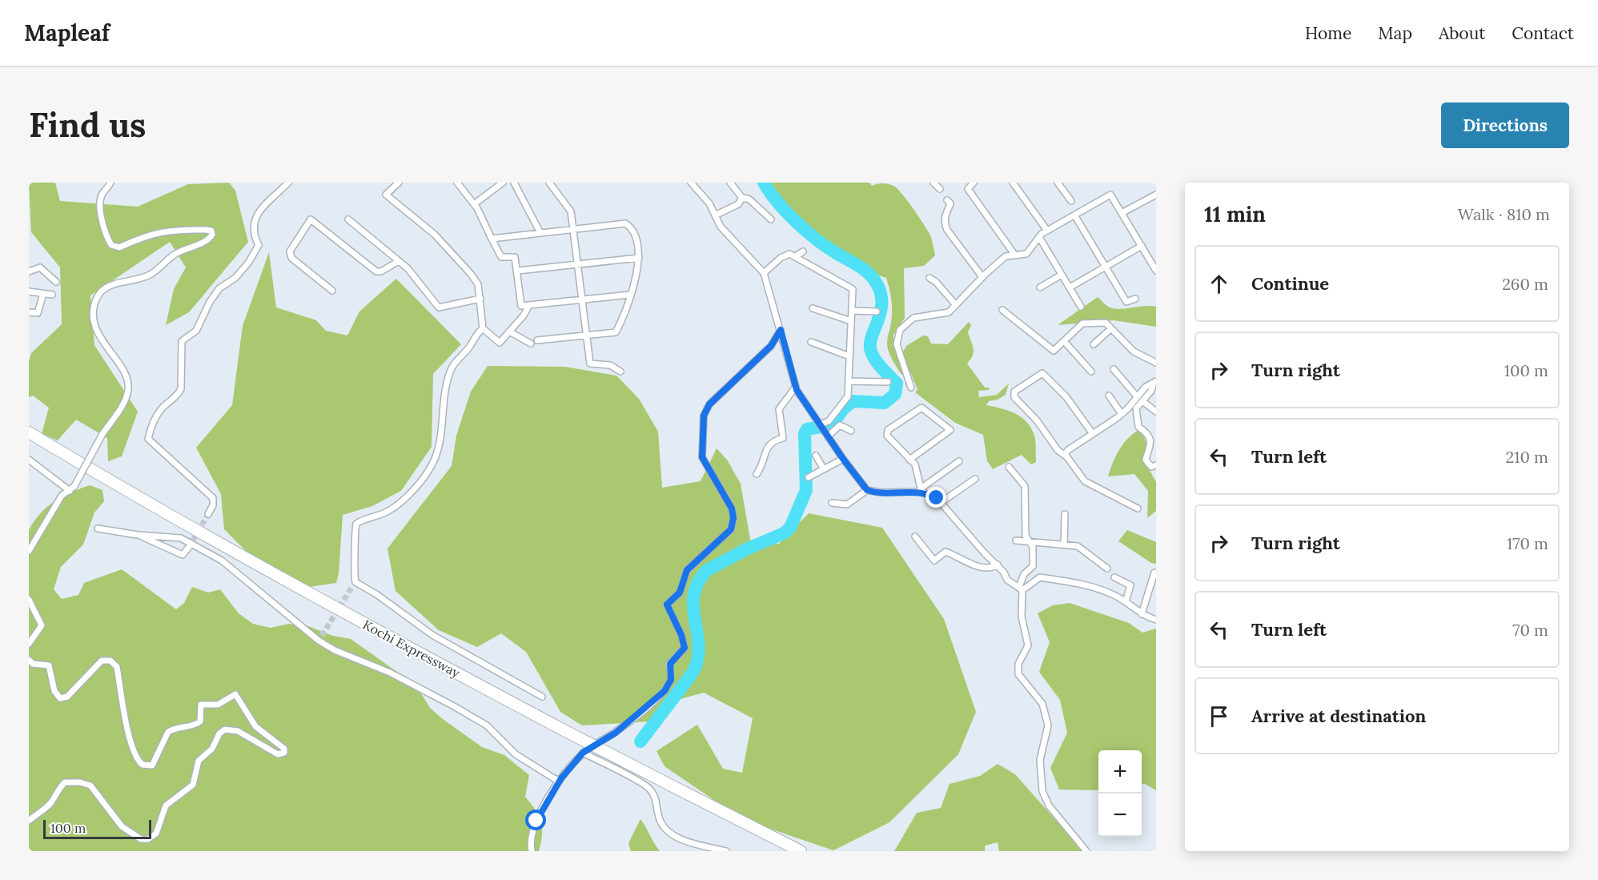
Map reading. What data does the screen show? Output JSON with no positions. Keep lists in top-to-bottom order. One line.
{"streets":{"highway":["Kochi Expressway"]},"scale_bar":"100 m","page":{"header":"Mapleaf","nav":["Home","Map","About","Contact"],"buttons":"Directions","title":"Find us","heading":["11 min","Walk · 810 m"],"list":[["Continue","260 m"],["Turn right","100 m"],["Turn left","210 m"],["Turn right","170 m"],["Turn left","70 m"],"Arrive at destination"],"map_buttons":["+","−"],"scale":"100 m"}}
